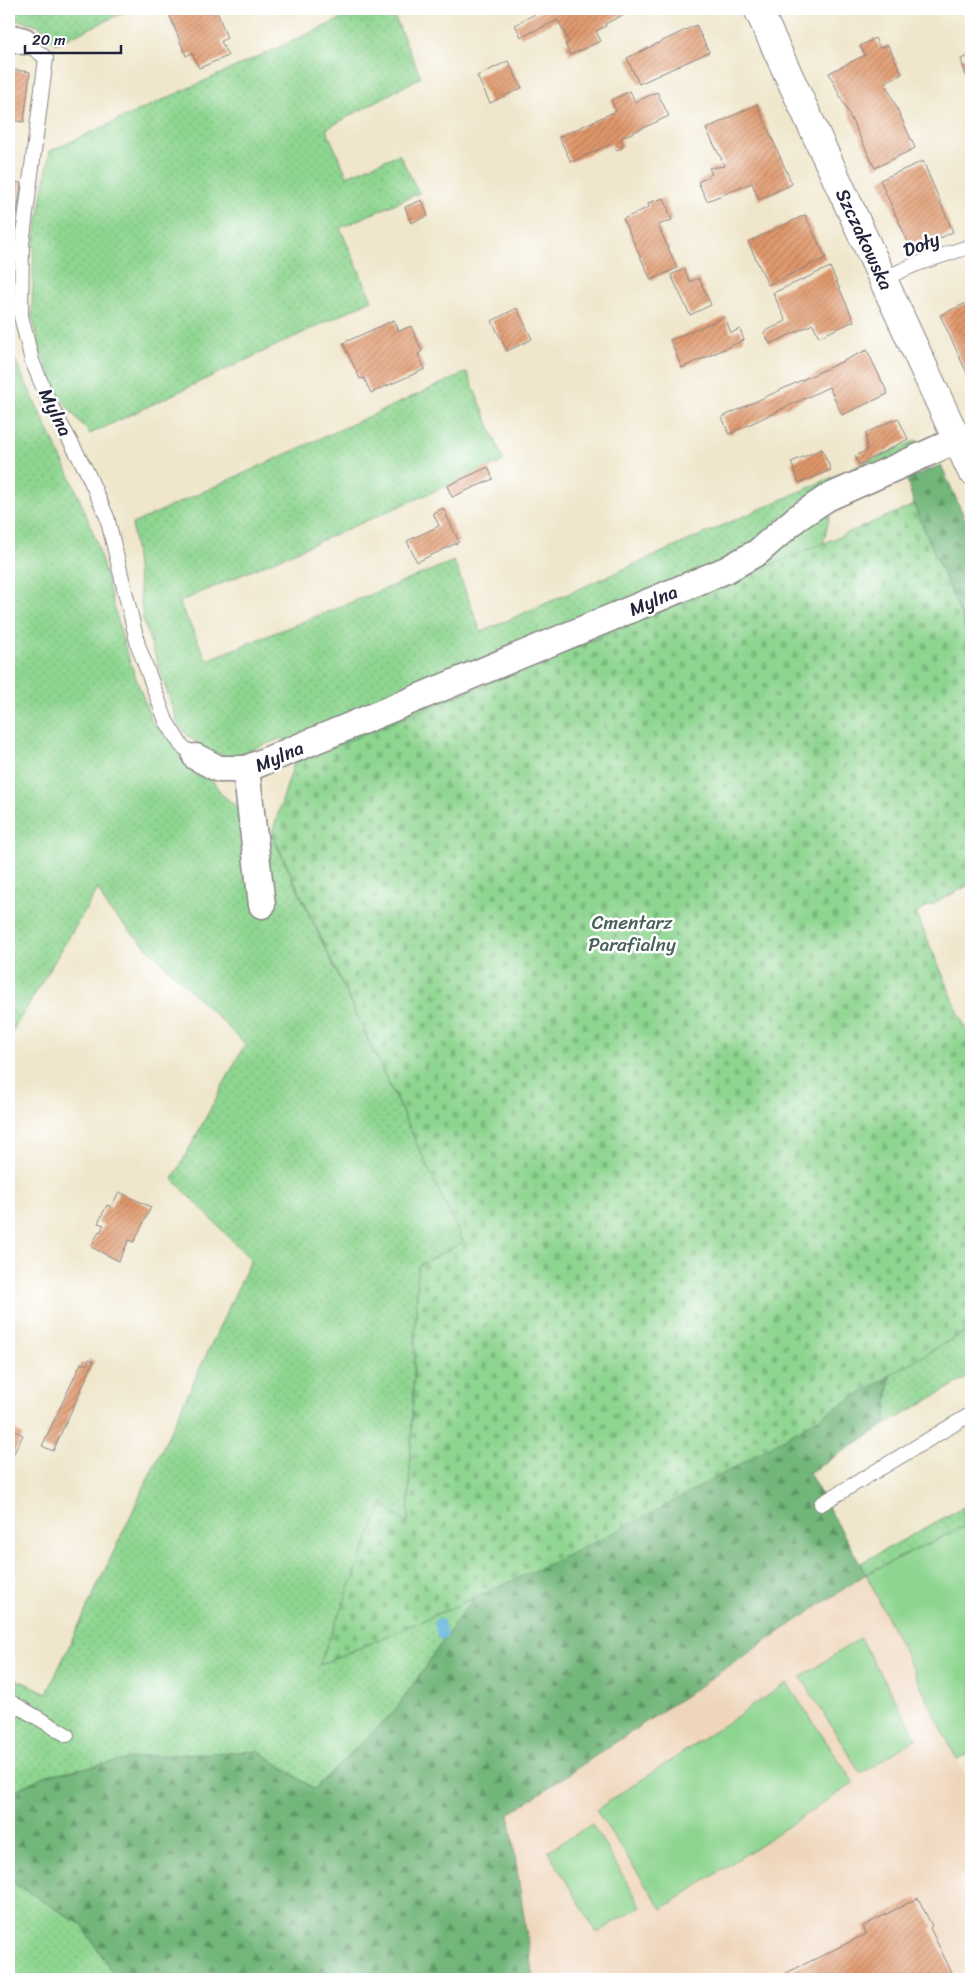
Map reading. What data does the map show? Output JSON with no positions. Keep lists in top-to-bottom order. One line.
{"streets":{"street":["Szczakowska","Mylna"],"lane":["Doły"]},"crossings":[["Szczakowska","Doły"],["Szczakowska","Mylna"]],"parks":["Cmentarz Parafialny"],"scale_bar":"20 m"}
